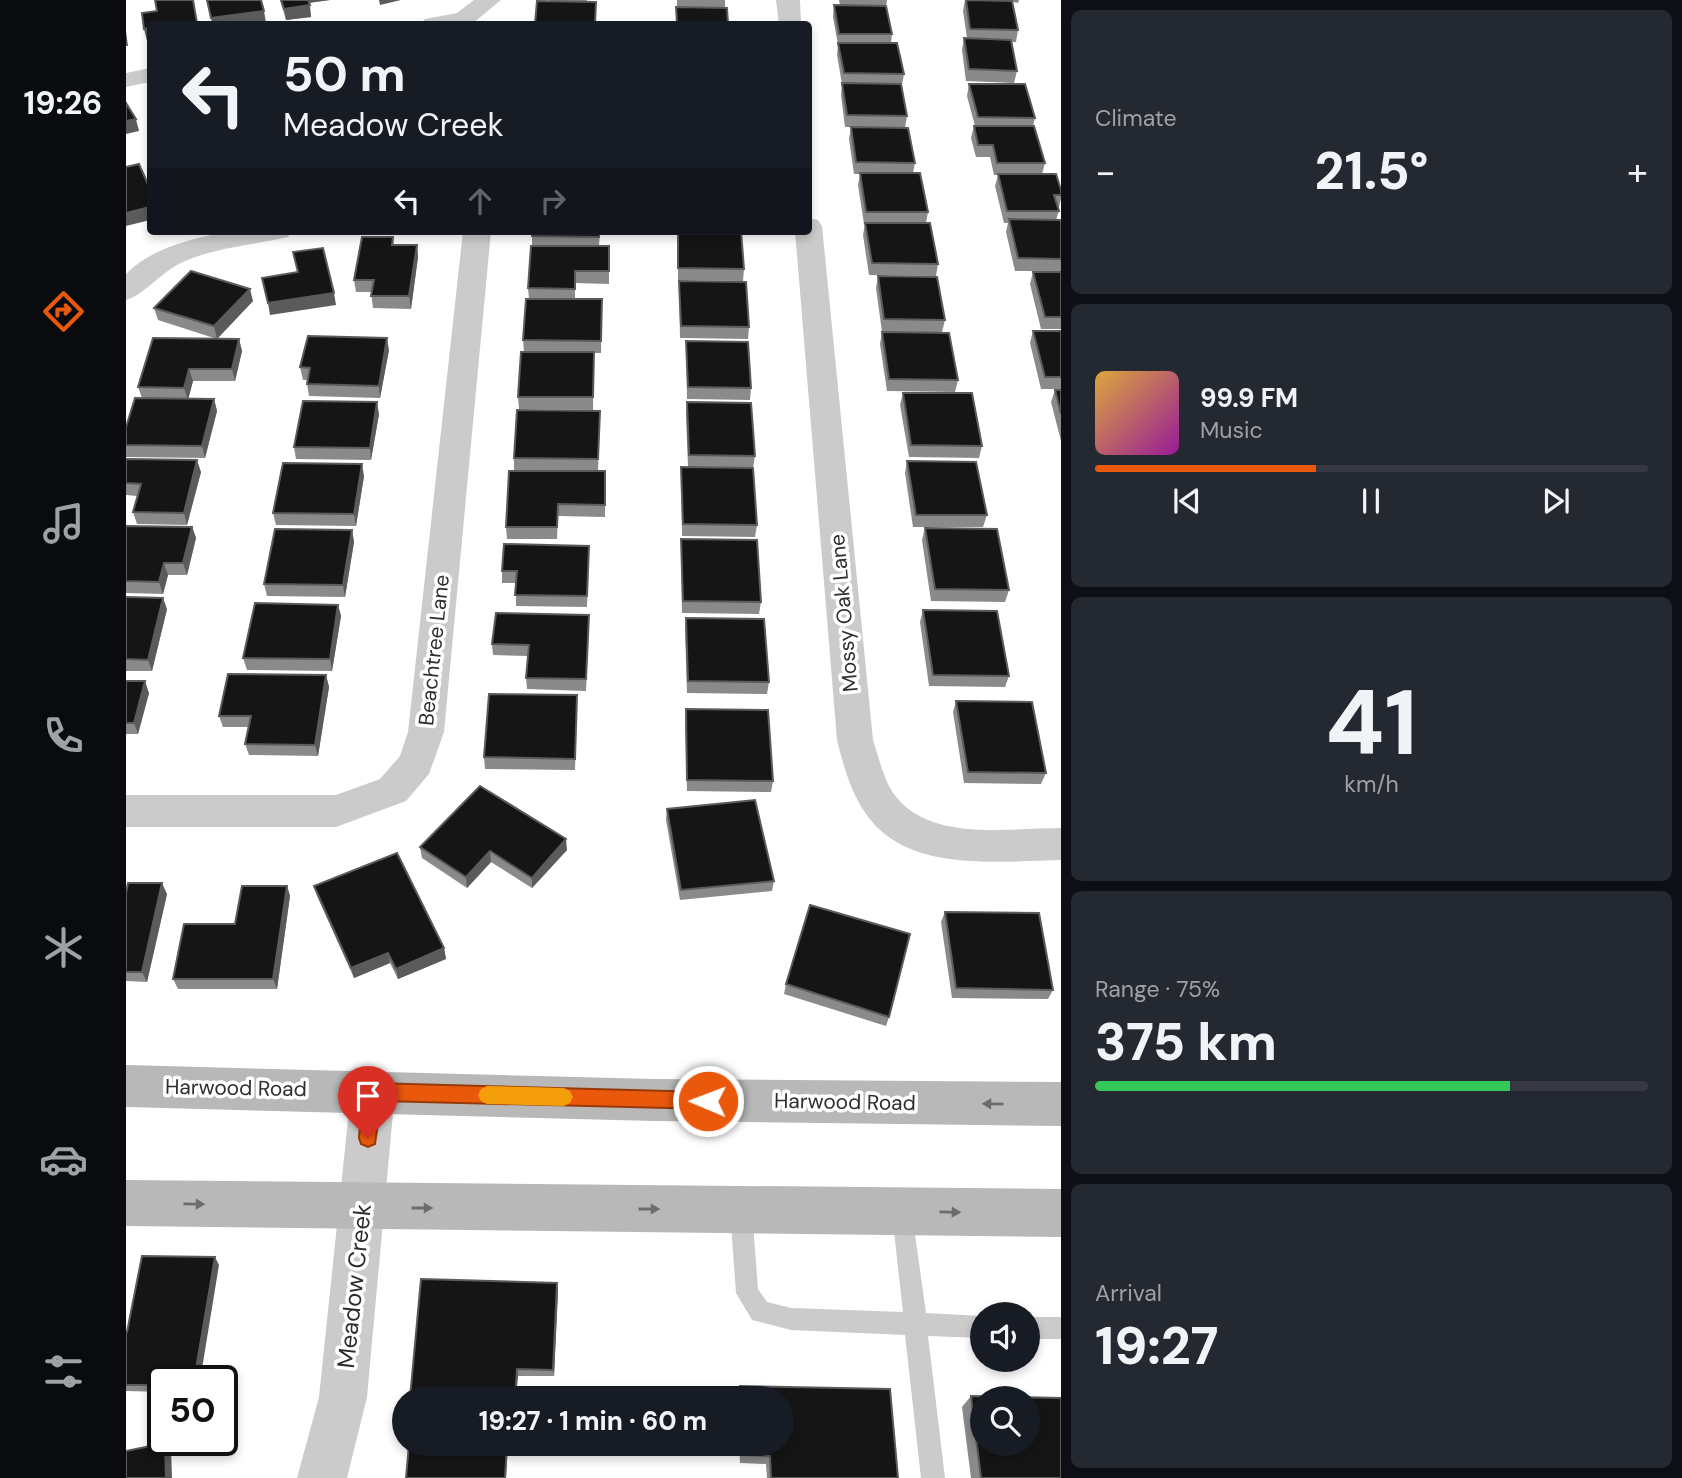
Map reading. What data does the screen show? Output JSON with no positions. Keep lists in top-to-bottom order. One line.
{"streets":{"main road":["Harwood Road"],"street":["Mossy Oak Lane","Beachtree Lane","Meadow Creek"]},"crossings":[["Harwood Road","Meadow Creek"]],"page":{"tabs":"19:26","tile":["Climate",["41","km/h"],["Range · 75%","375 km"],["Arrival","19:27"]],"turn":["50 m","Meadow Creek"],"heat":["−","21.5°","+"],"song":["99.9 FM","Music"],"limit":"50","trip":"19:27 · 1 min · 60 m"}}
